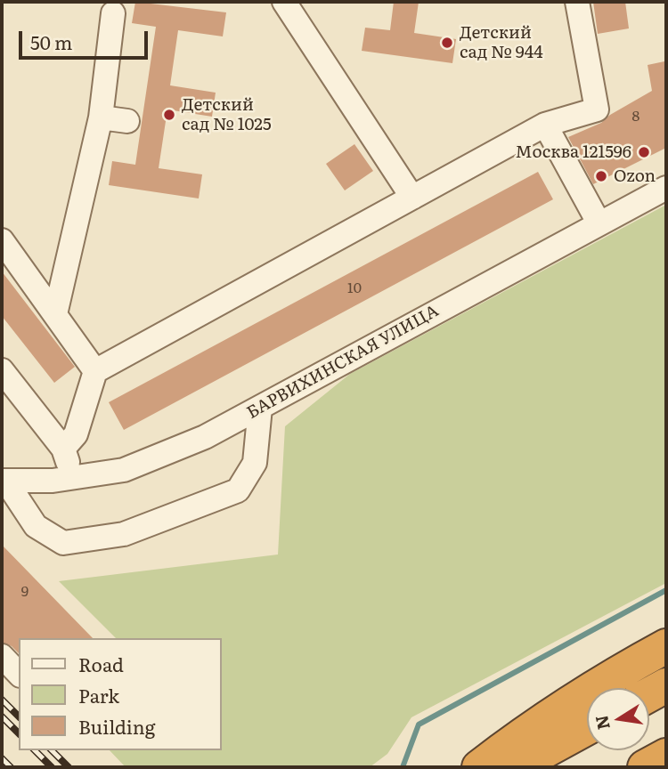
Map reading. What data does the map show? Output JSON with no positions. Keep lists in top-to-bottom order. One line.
{"streets":{"street":["БАРВИХИНСКАЯ УЛИЦА"]},"places":["Детский сад № 944","Детский сад № 1025","Москва 121596","Ozon"],"house_numbers":["8","10","9"],"legend":["Road","Park","Building"],"scale_bar":"50 m","north":"left"}
